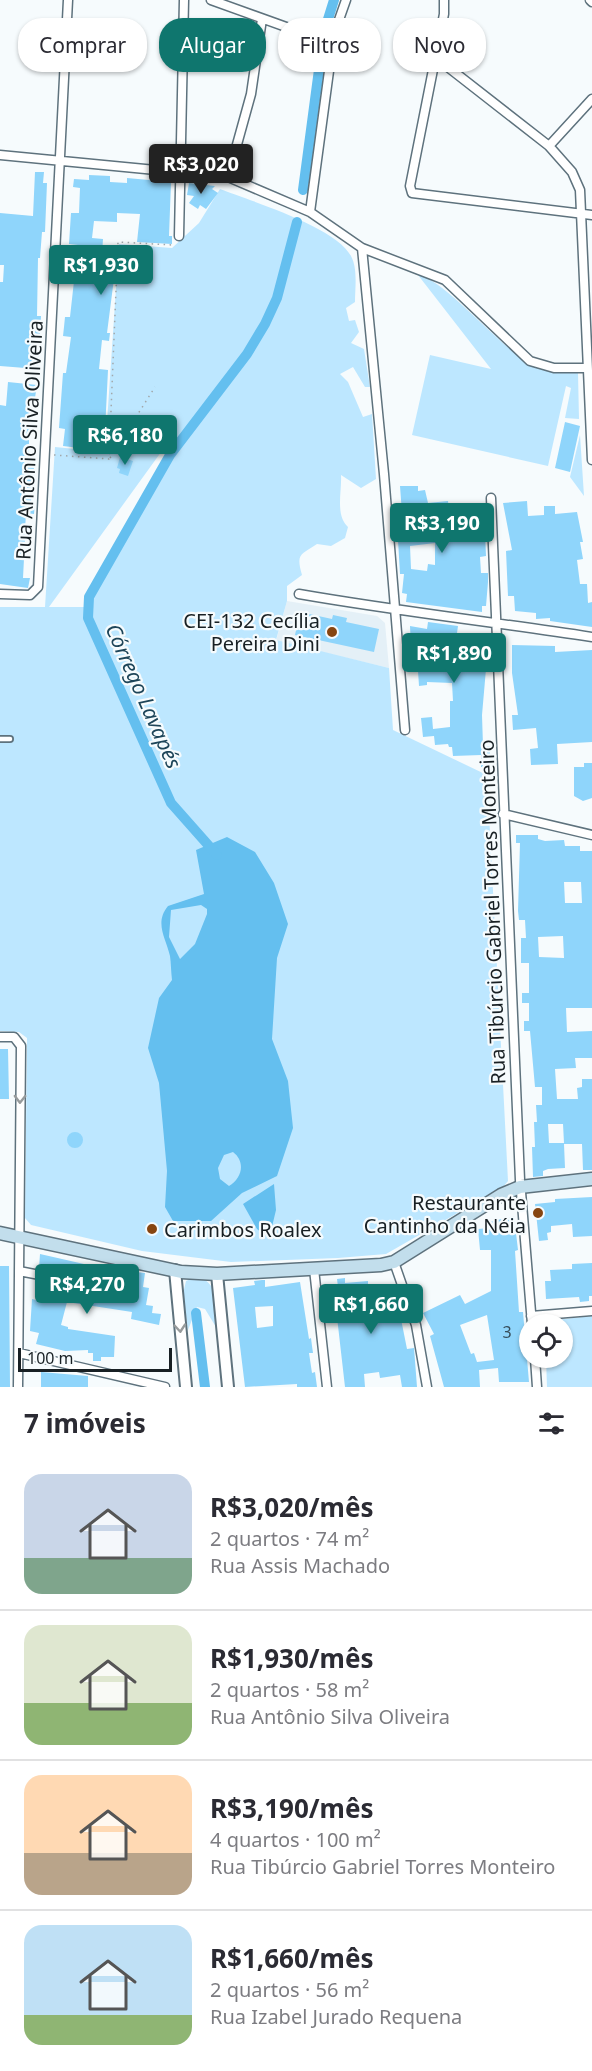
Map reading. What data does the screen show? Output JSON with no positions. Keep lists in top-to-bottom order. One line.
{"streets":{"street":["Rua Antônio Silva Oliveira","Rua Tibúrcio Gabriel Torres Monteiro"]},"water":["Córrego Lavapés"],"places":["CEI-132 Cecília Pereira Dini","Restaurante Cantinho da Néia","Carimbos Roalex"],"house_numbers":["3"],"scale_bar":"100 m","page":{"chip":["Comprar","Alugar","Filtros","Novo"],"price":["R$3,020","R$1,930","R$6,180","R$3,190","R$1,890","R$4,270","R$1,660"],"scale":"100 m","heading":"7 imóveis","list":[{"name":"R$3,020/mês","note":"2 quartos · 74 m² · Rua Assis Machado"},{"name":"R$1,930/mês","note":"2 quartos · 58 m² · Rua Antônio Silva Oliveira"},{"name":"R$3,190/mês","note":"4 quartos · 100 m² · Rua Tibúrcio Gabriel Torres Monteiro"},{"name":"R$1,660/mês","note":"2 quartos · 56 m² · Rua Izabel Jurado Requena"}]}}
